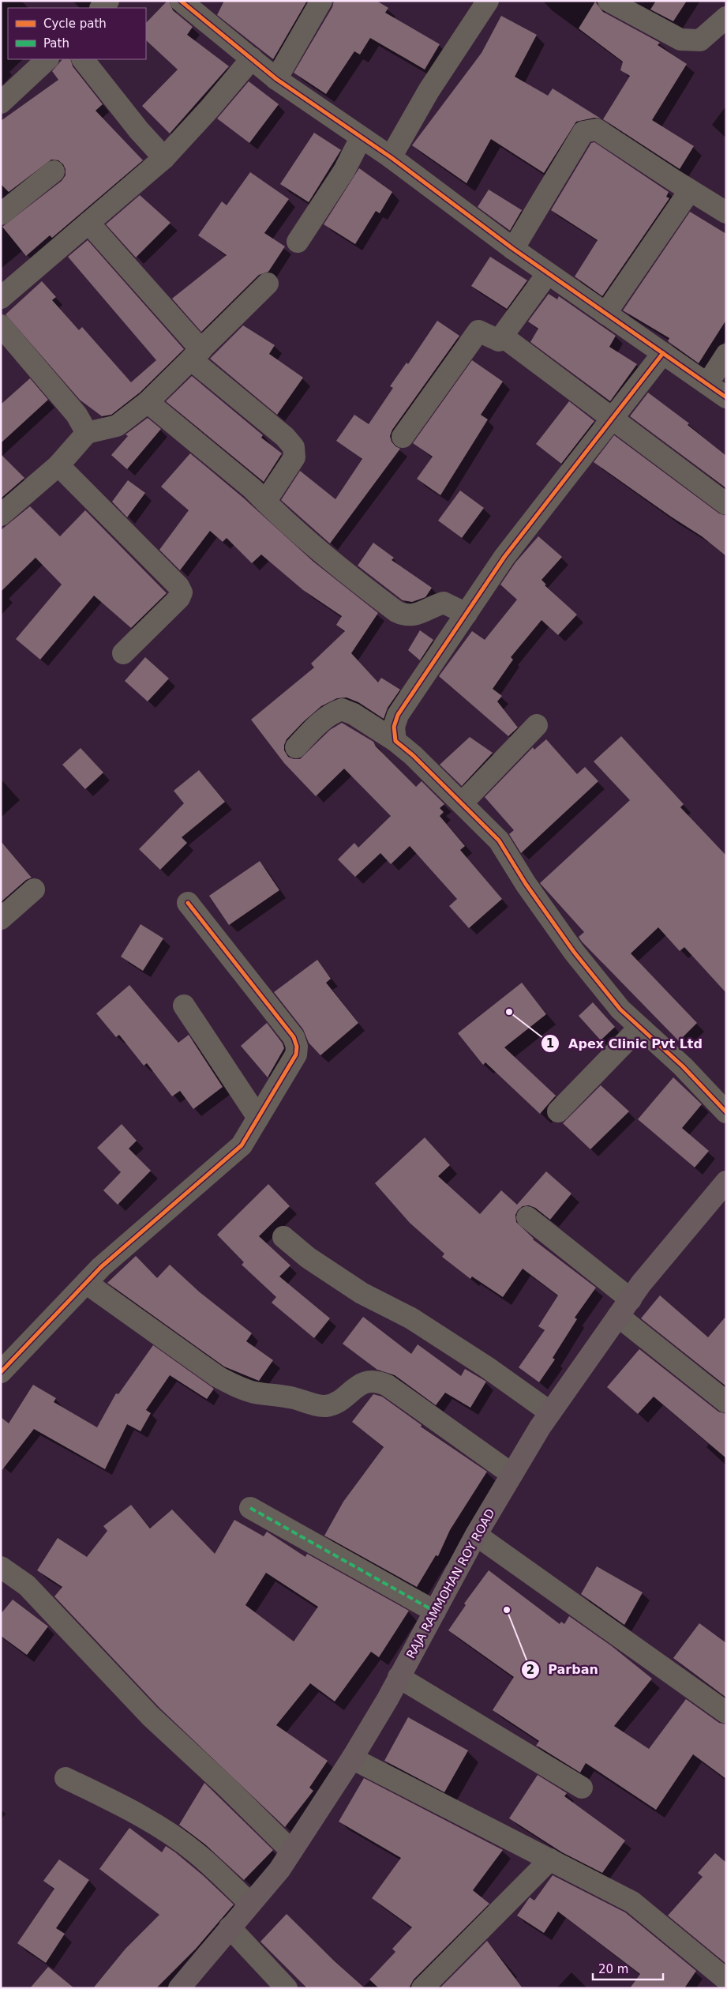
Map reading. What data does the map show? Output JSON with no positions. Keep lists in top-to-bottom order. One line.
{"streets":{"main road":["RAJA RAMMOHAN ROY ROAD"]},"places":["Apex Clinic Pvt Ltd","Parban"],"legend":["Cycle path","Path"],"scale_bar":"20 m"}
